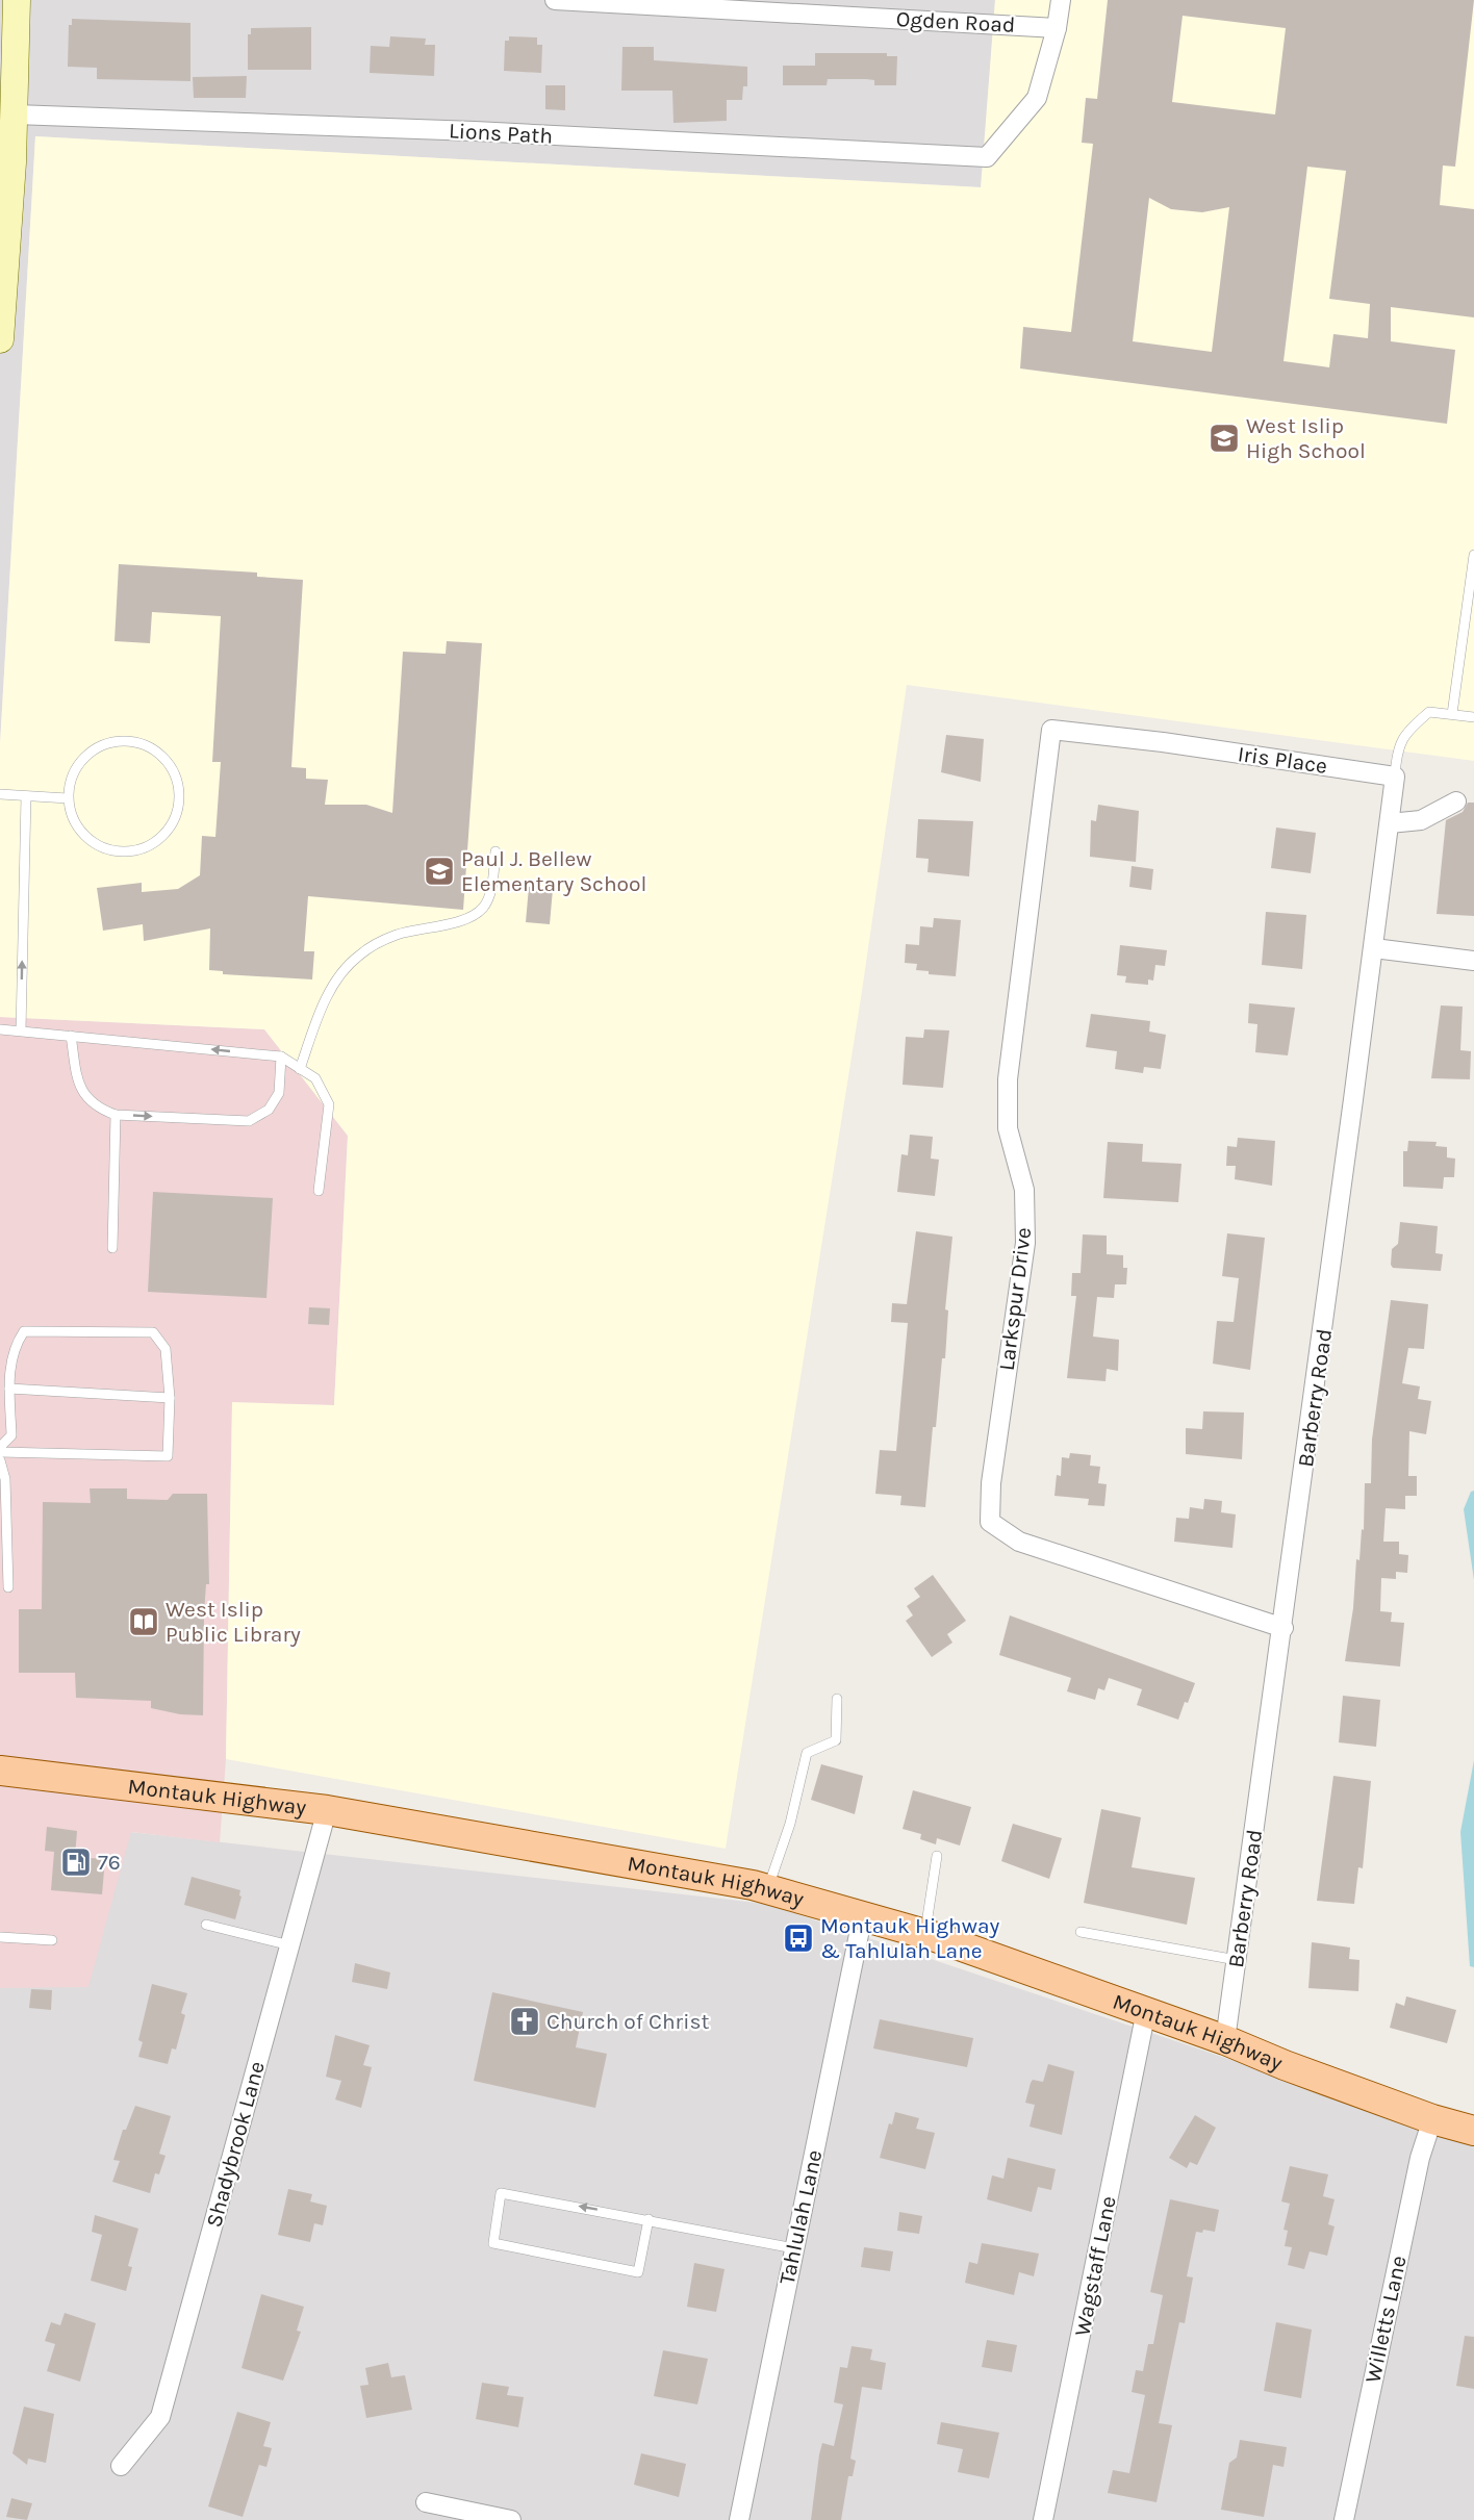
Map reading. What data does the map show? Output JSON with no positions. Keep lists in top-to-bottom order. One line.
{"streets":{"main road":["Montauk Highway"],"street":["Ogden Road","Lions Path","Iris Place","Larkspur Drive","Barberry Road","Shadybrook Lane","Tahlulah Lane","Wagstaff Lane","Willetts Lane"]},"crossings":[["Ogden Road","Lions Path"],["Iris Place","Larkspur Drive"],["Larkspur Drive","Barberry Road"],["Barberry Road","Montauk Highway"],["Montauk Highway","Shadybrook Lane"],["Montauk Highway","Tahlulah Lane"],["Montauk Highway","Wagstaff Lane"],["Montauk Highway","Willetts Lane"]],"places":{"school or university":["West Islip High School","Paul J. Bellew Elementary School"],"library":["West Islip Public Library"],"fuel station":["76"],"bus stop":["Montauk Highway & Tahlulah Lane"],"church":["Church of Christ"]}}
